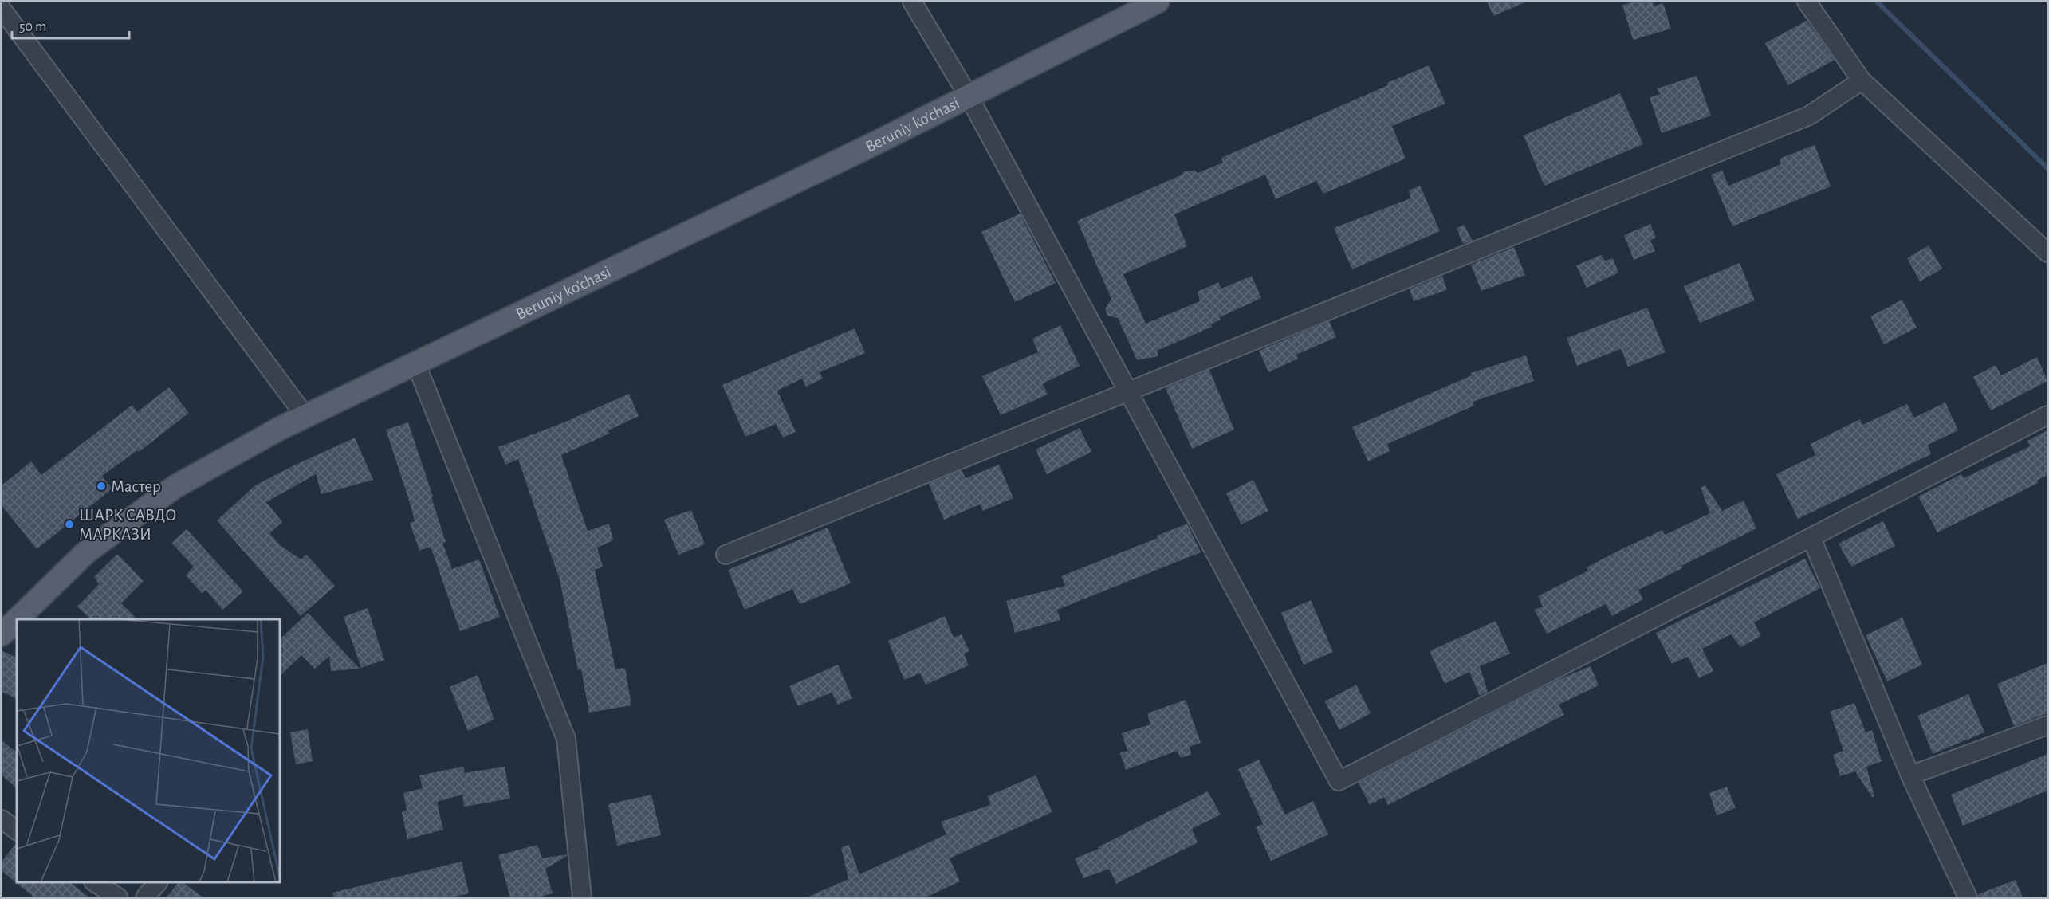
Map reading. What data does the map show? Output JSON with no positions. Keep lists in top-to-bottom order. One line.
{"streets":{"main road":["Beruniy ko'chasi"]},"places":["Мастер","ШАРК САВДО МАРКАЗИ"],"scale_bar":"50 m"}
